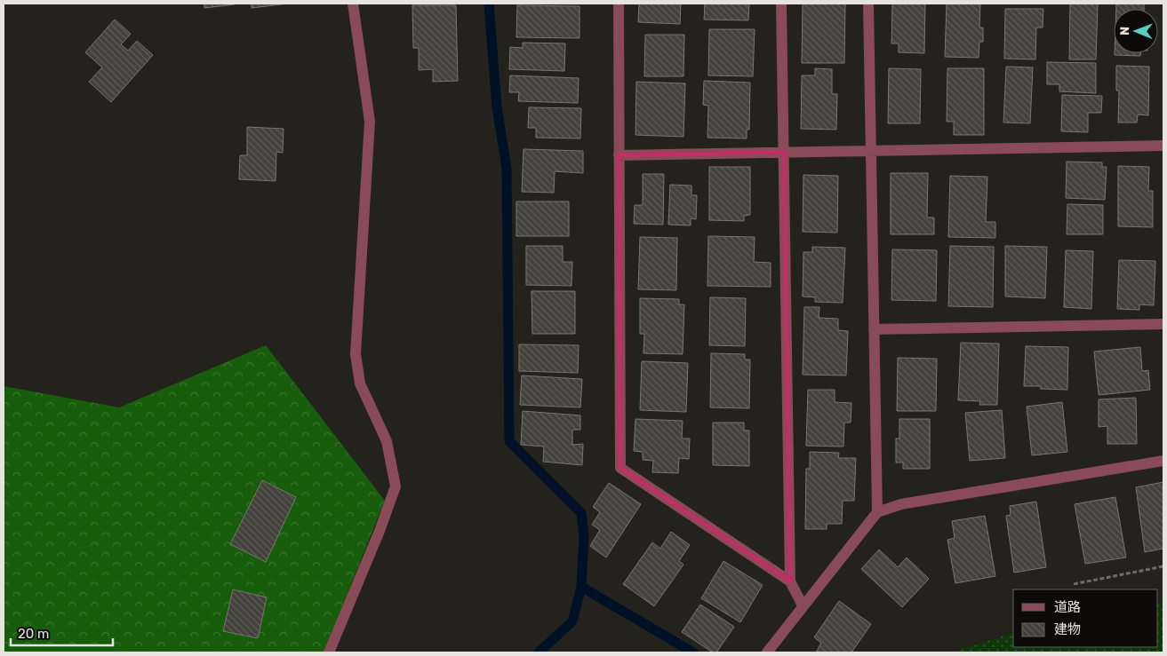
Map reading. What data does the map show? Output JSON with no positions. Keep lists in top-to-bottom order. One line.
{"legend":["道路","建物"],"scale_bar":"20 m","north":"left"}
